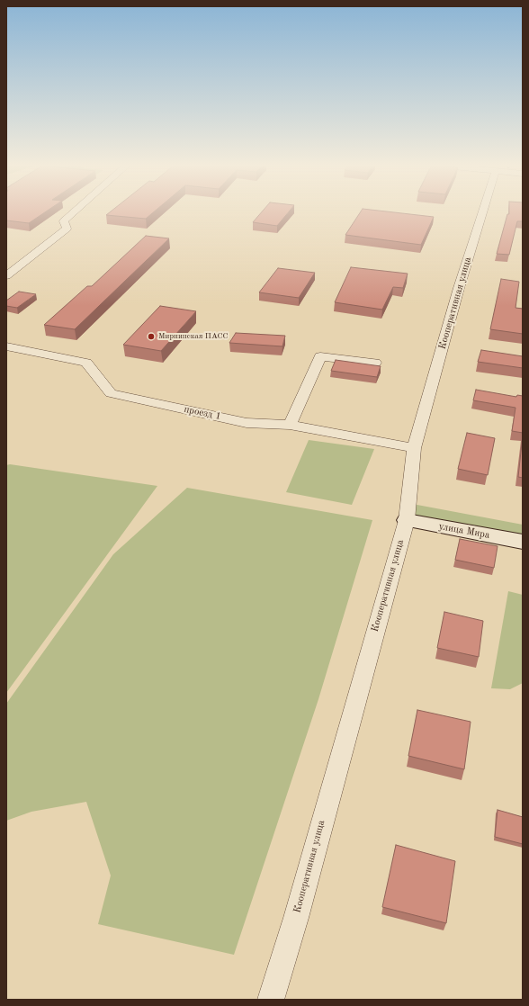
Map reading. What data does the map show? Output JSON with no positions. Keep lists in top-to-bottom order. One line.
{"streets":{"street":["Кооперативная улица","проезд 1","улица Мира"]},"crossings":[["Кооперативная улица","проезд 1"],["Кооперативная улица","улица Мира"]],"places":["Мирнинская ПАСС"]}
